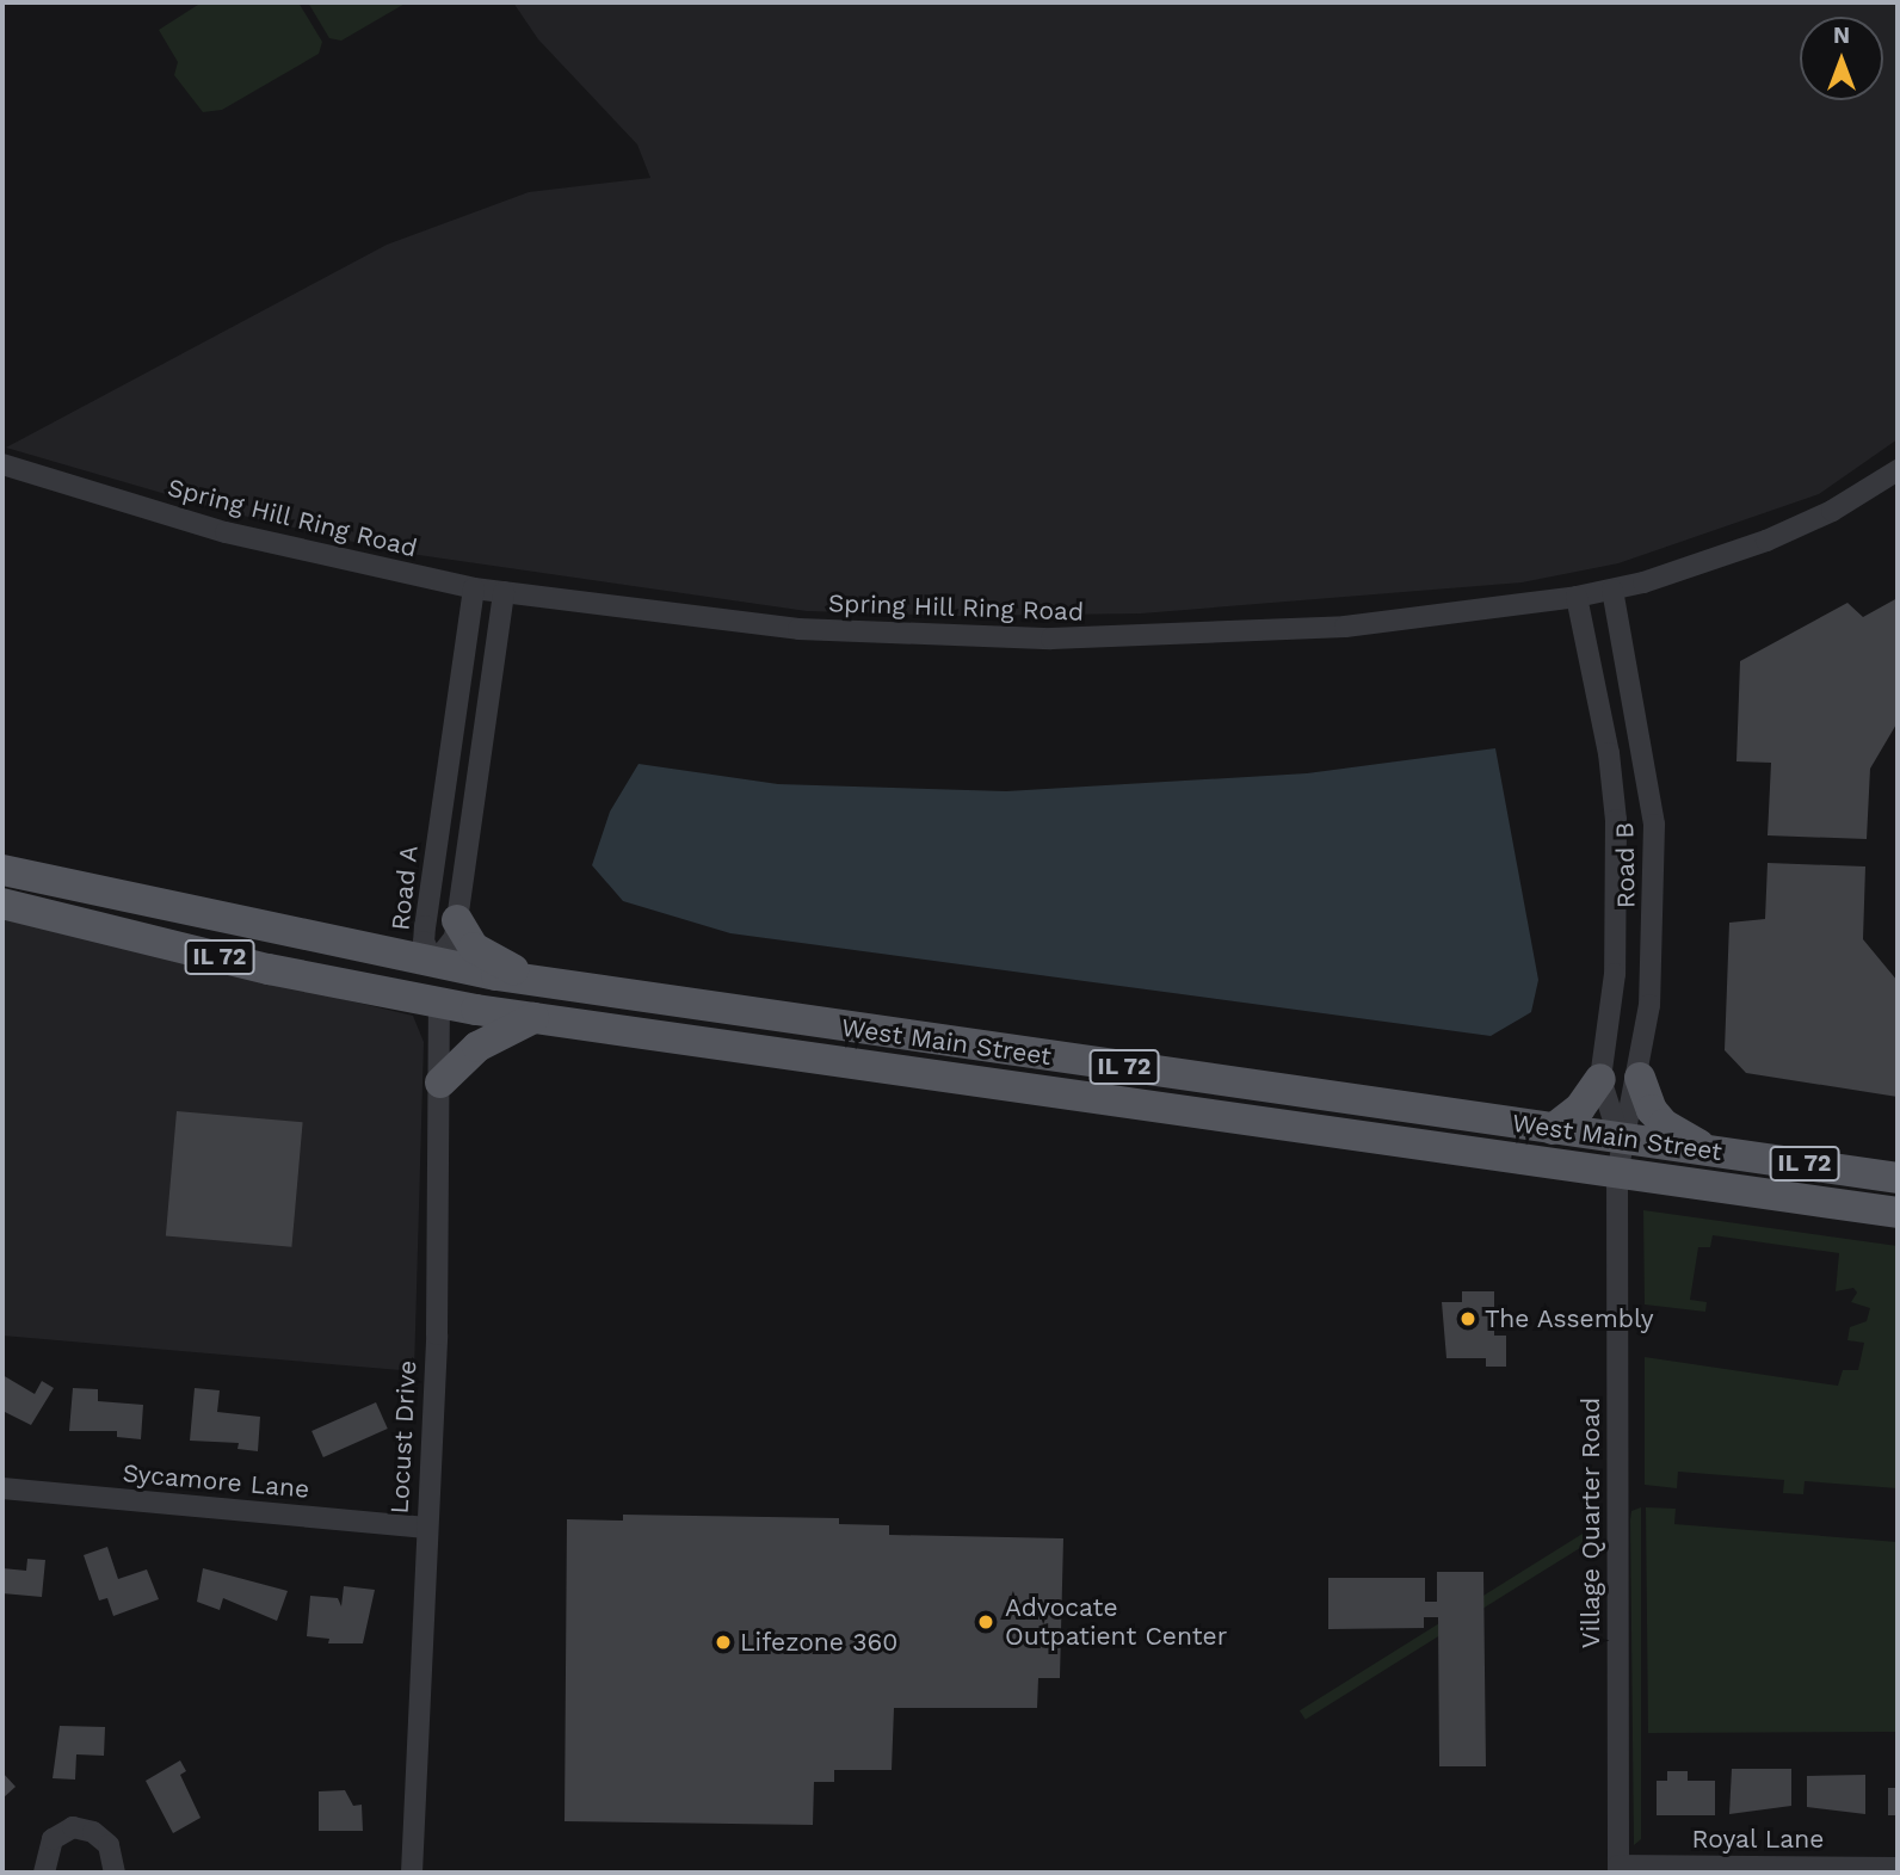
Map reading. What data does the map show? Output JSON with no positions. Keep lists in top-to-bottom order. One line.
{"streets":{"main road":["IL 72","West Main Street"],"street":["Spring Hill Ring Road","Road B","Road A","Locust Drive","Sycamore Lane","Village Quarter Road","Royal Lane"]},"crossings":[["Spring Hill Ring Road","Road B"],["Spring Hill Ring Road","Road A"],["Road B","West Main Street"],["Road B","Village Quarter Road"],["Road A","West Main Street"],["IL 72","West Main Street"],["IL 72","Locust Drive"],["West Main Street","Locust Drive"],["West Main Street","Village Quarter Road"],["Locust Drive","Sycamore Lane"],["Village Quarter Road","Royal Lane"]],"places":["The Assembly","Advocate Outpatient Center","Lifezone 360"],"north":"top"}
